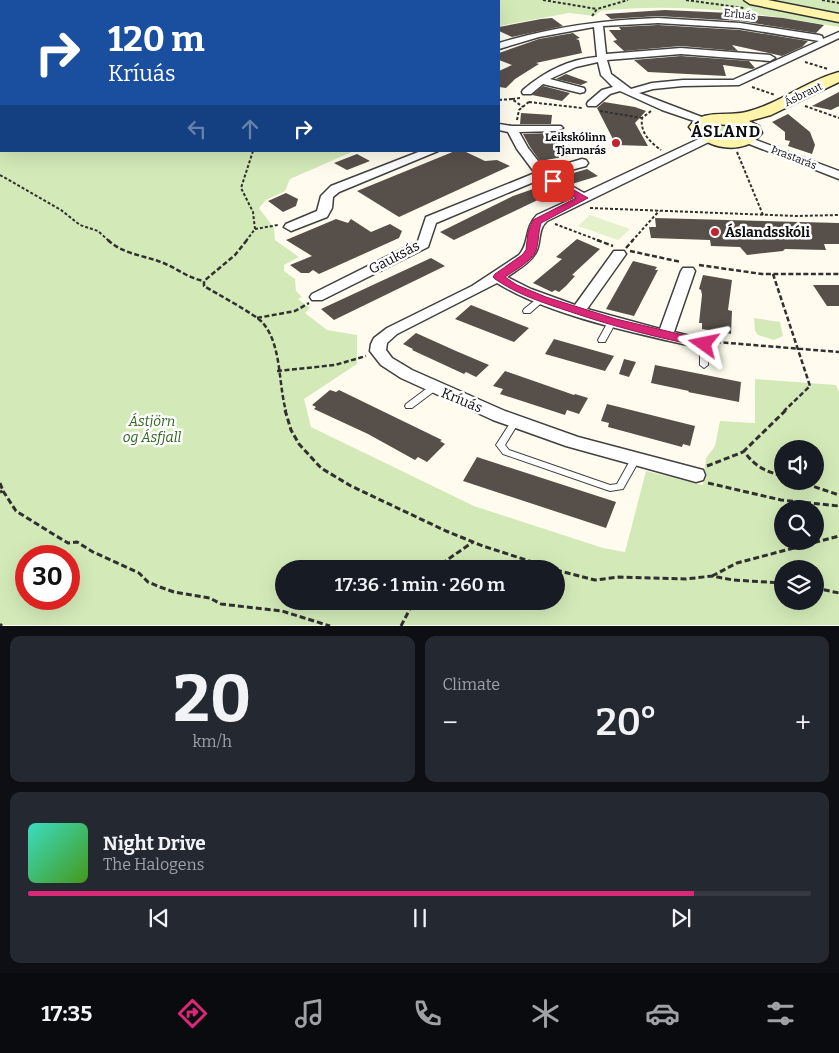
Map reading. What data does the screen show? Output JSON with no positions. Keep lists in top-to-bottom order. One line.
{"streets":{"street":["Erluás","Ásbraut","Þrastarás","Gauksás","Kríuás"]},"crossings":[["Ásbraut","Þrastarás"]],"districts":["ÁSLAND"],"parks":["Ástjörn og Ásfjall"],"places":["Leikskólinn Tjarnarás","Áslandsskóli"],"page":{"turn":["120 m","Kríuás"],"limit":"30","trip":"17:36 · 1 min · 260 m","tile":[["20","km/h"],"Climate"],"heat":["−","20°","+"],"song":["Night Drive","The Halogens"],"tabs":"17:35"}}
